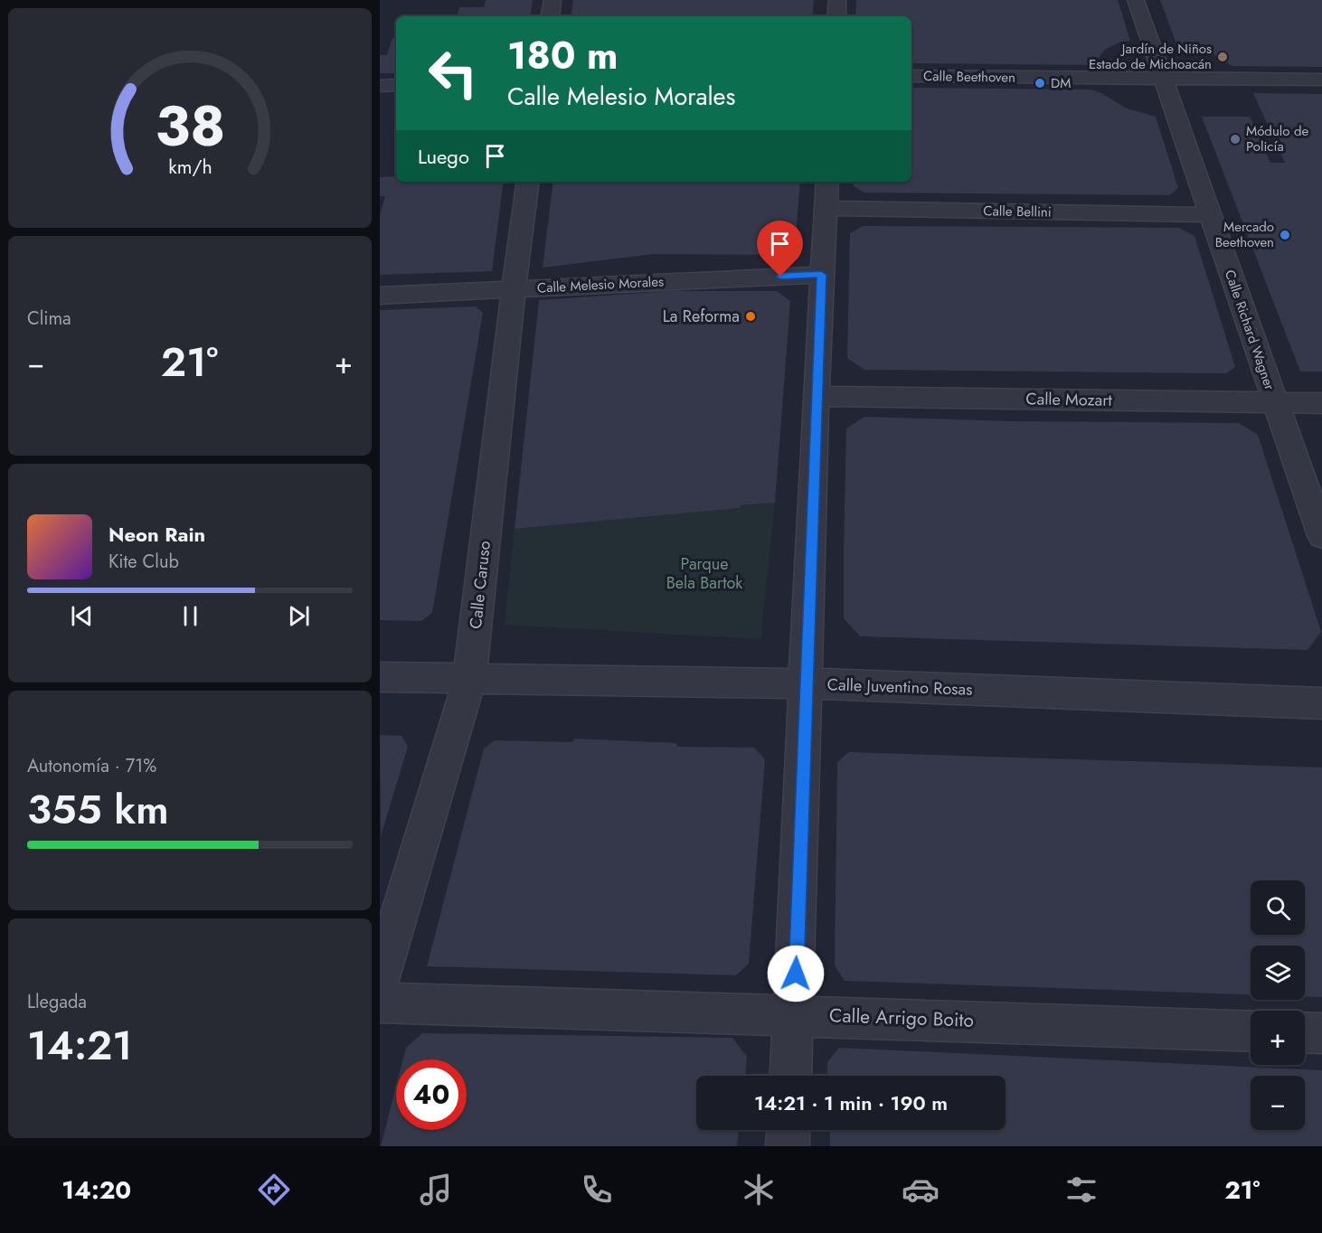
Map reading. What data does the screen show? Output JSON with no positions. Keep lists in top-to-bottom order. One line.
{"streets":{"street":["Calle Beethoven","Calle Bellini","Calle Melesio Morales","Calle Richard Wagner","Calle Mozart","Calle Caruso","Calle Juventino Rosas","Calle Arrigo Boito"]},"crossings":[["Calle Beethoven","Calle Richard Wagner"],["Calle Bellini","Calle Richard Wagner"],["Calle Melesio Morales","Calle Caruso"],["Calle Richard Wagner","Calle Mozart"],["Calle Caruso","Calle Juventino Rosas"]],"parks":["Parque Bela Bartok"],"places":["Jardín de Niños Estado de Michoacán","DM","Módulo de Policía","Mercado Beethoven","La Reforma"],"page":{"turn":["180 m","Calle Melesio Morales"],"then":"Luego","tile":["Clima",["Autonomía · 71%","355 km"],["Llegada","14:21"]],"heat":["−","21°","+"],"song":["Neon Rain","Kite Club"],"map_buttons":["+","−"],"limit":"40","trip":"14:21 · 1 min · 190 m","tabs":["14:20","21°"],"gauge":["38","km/h"]}}
